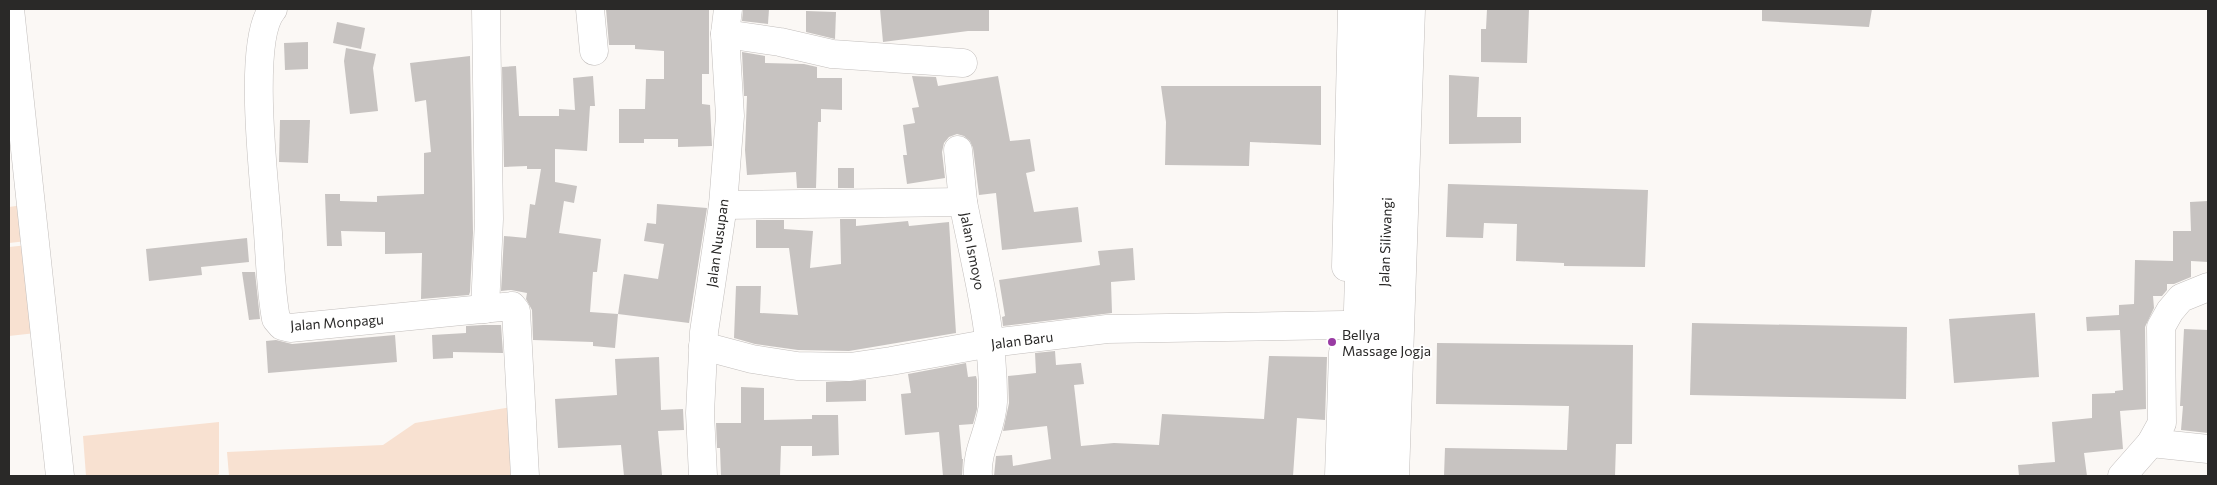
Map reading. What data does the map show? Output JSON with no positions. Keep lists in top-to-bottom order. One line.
{"streets":{"main road":["Jalan Siliwangi","Jalan Nusupan","Jalan Ismoyo","Jalan Monpagu","Jalan Baru"]},"crossings":[["Jalan Nusupan","Jalan Ismoyo"],["Jalan Nusupan","Jalan Baru"],["Jalan Ismoyo","Jalan Baru"]],"places":["Bellya Massage Jogja"]}
